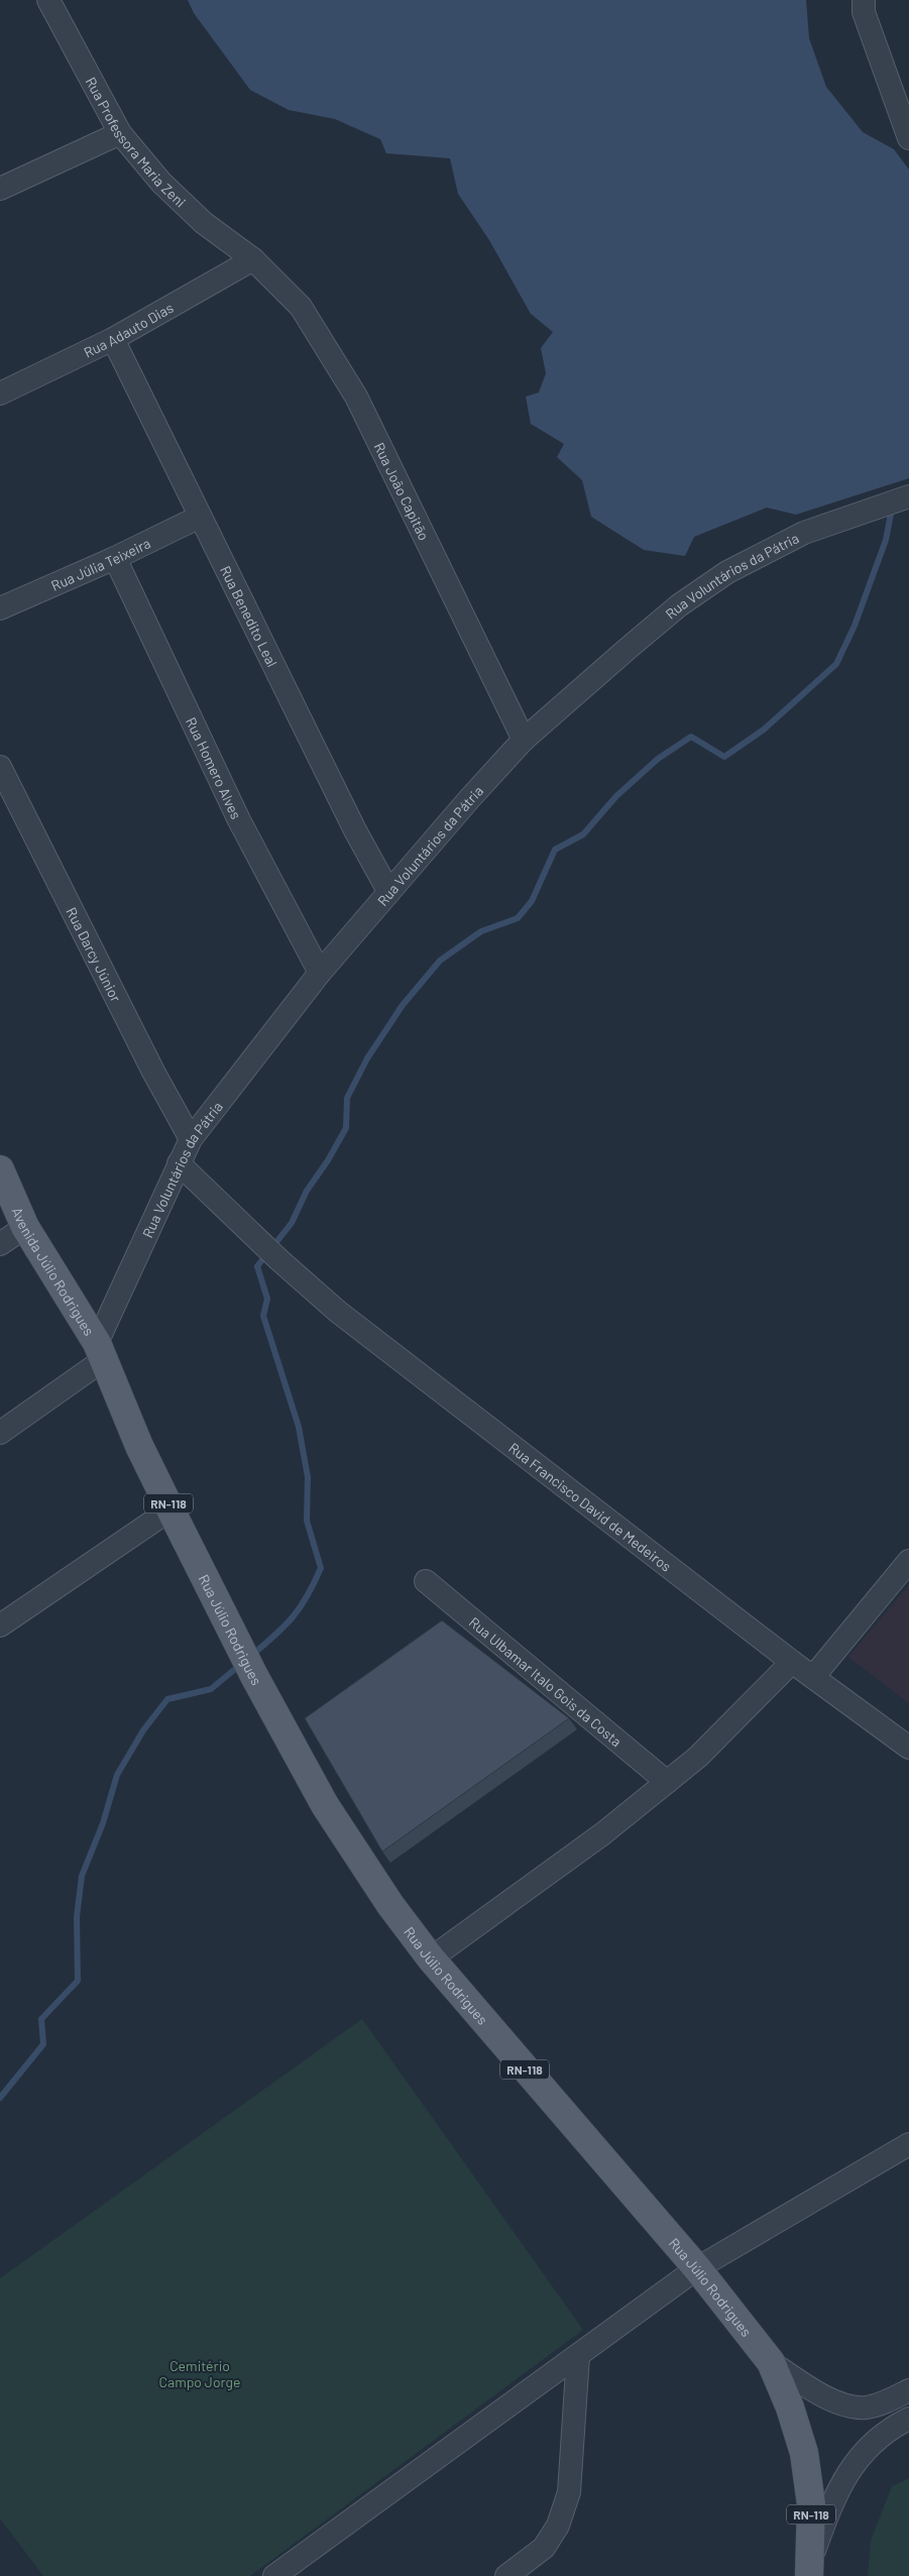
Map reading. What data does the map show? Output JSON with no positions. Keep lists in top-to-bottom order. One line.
{"streets":{"main road":["Avenida Júlio Rodrigues","RN-118","Rua Júlio Rodrigues"],"street":["Rua Professora Maria Zeni","Rua Adauto Dias","Rua João Capitão","Rua Júlia Teixeira","Rua Voluntários da Pátria","Rua Benedito Leal","Rua Homero Alves","Rua Darcy Júnior","Rua Francisco David de Medeiros","Rua Ulbamar Italo Gois da Costa"]},"crossings":[["Rua Professora Maria Zeni","Rua Adauto Dias"],["Rua Professora Maria Zeni","Rua João Capitão"],["Rua Adauto Dias","Rua João Capitão"],["Rua Adauto Dias","Rua Benedito Leal"],["Rua João Capitão","Rua Voluntários da Pátria"],["Rua Júlia Teixeira","Rua Benedito Leal"],["Rua Júlia Teixeira","Rua Homero Alves"],["Rua Voluntários da Pátria","Rua Benedito Leal"],["Rua Voluntários da Pátria","Rua Homero Alves"],["Rua Voluntários da Pátria","Rua Darcy Júnior"],["Rua Voluntários da Pátria","Avenida Júlio Rodrigues"],["Rua Voluntários da Pátria","Rua Francisco David de Medeiros"],["Rua Voluntários da Pátria","Rua Júlio Rodrigues"],["Avenida Júlio Rodrigues","Rua Júlio Rodrigues"]],"parks":["Cemitério Campo Jorge"]}
